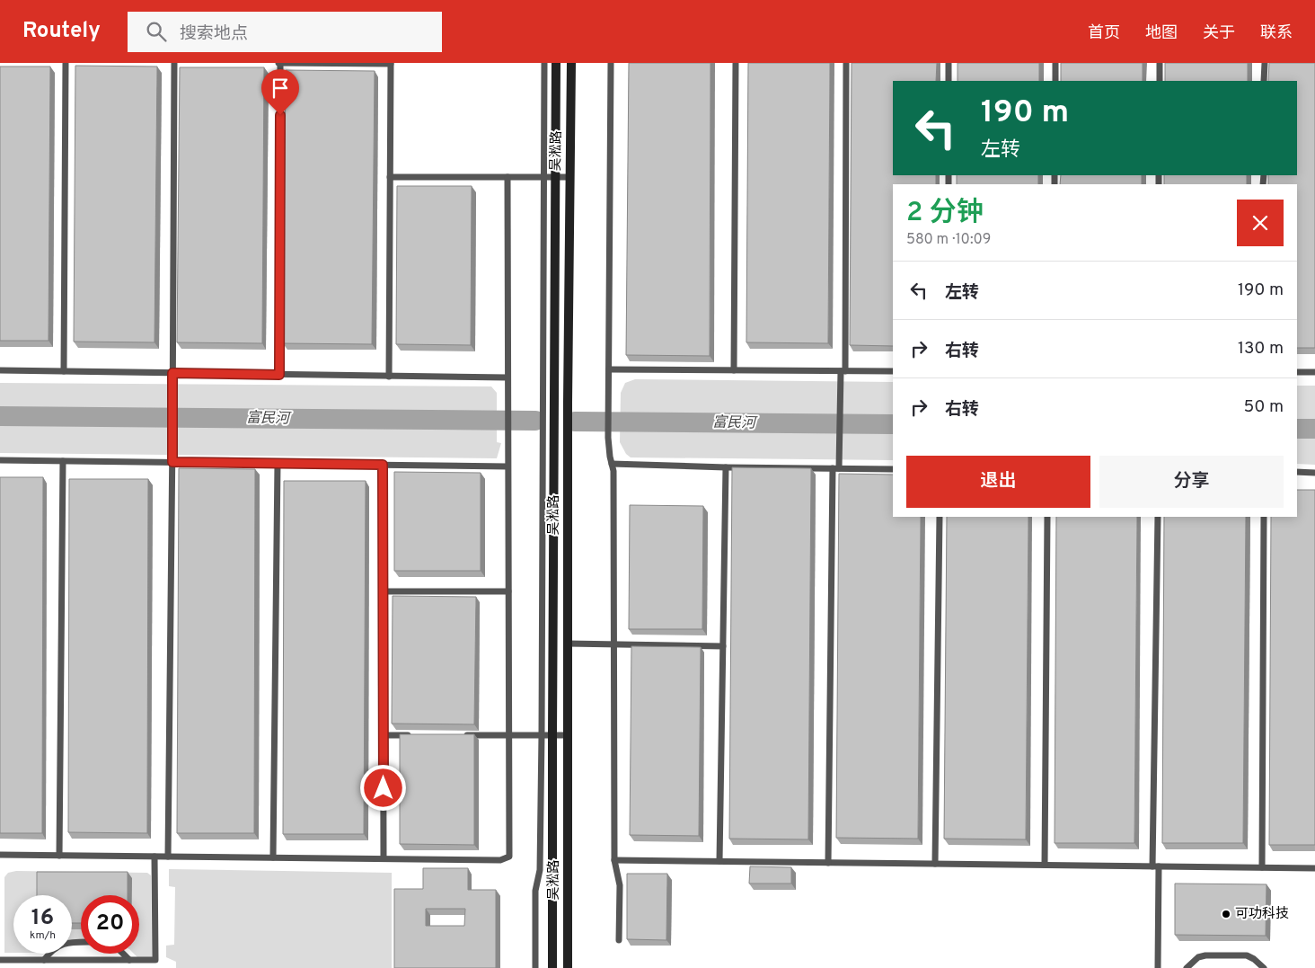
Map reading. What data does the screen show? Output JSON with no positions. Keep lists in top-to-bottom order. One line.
{"streets":{"main road":["吴淞路"]},"water":["富民河"],"places":["可功科技"],"page":{"header":"Routely","search":"搜索地点","nav":["首页","地图","关于","联系"],"turn":["190 m","左转"],"heading":["2 分钟","580 m · 10:09"],"list":[{"name":"左转","value":"190 m"},{"name":"右转","value":"130 m"},{"name":"右转","value":"50 m"}],"buttons":["退出","分享"],"speed":"16 km/h","limit":"20"}}
